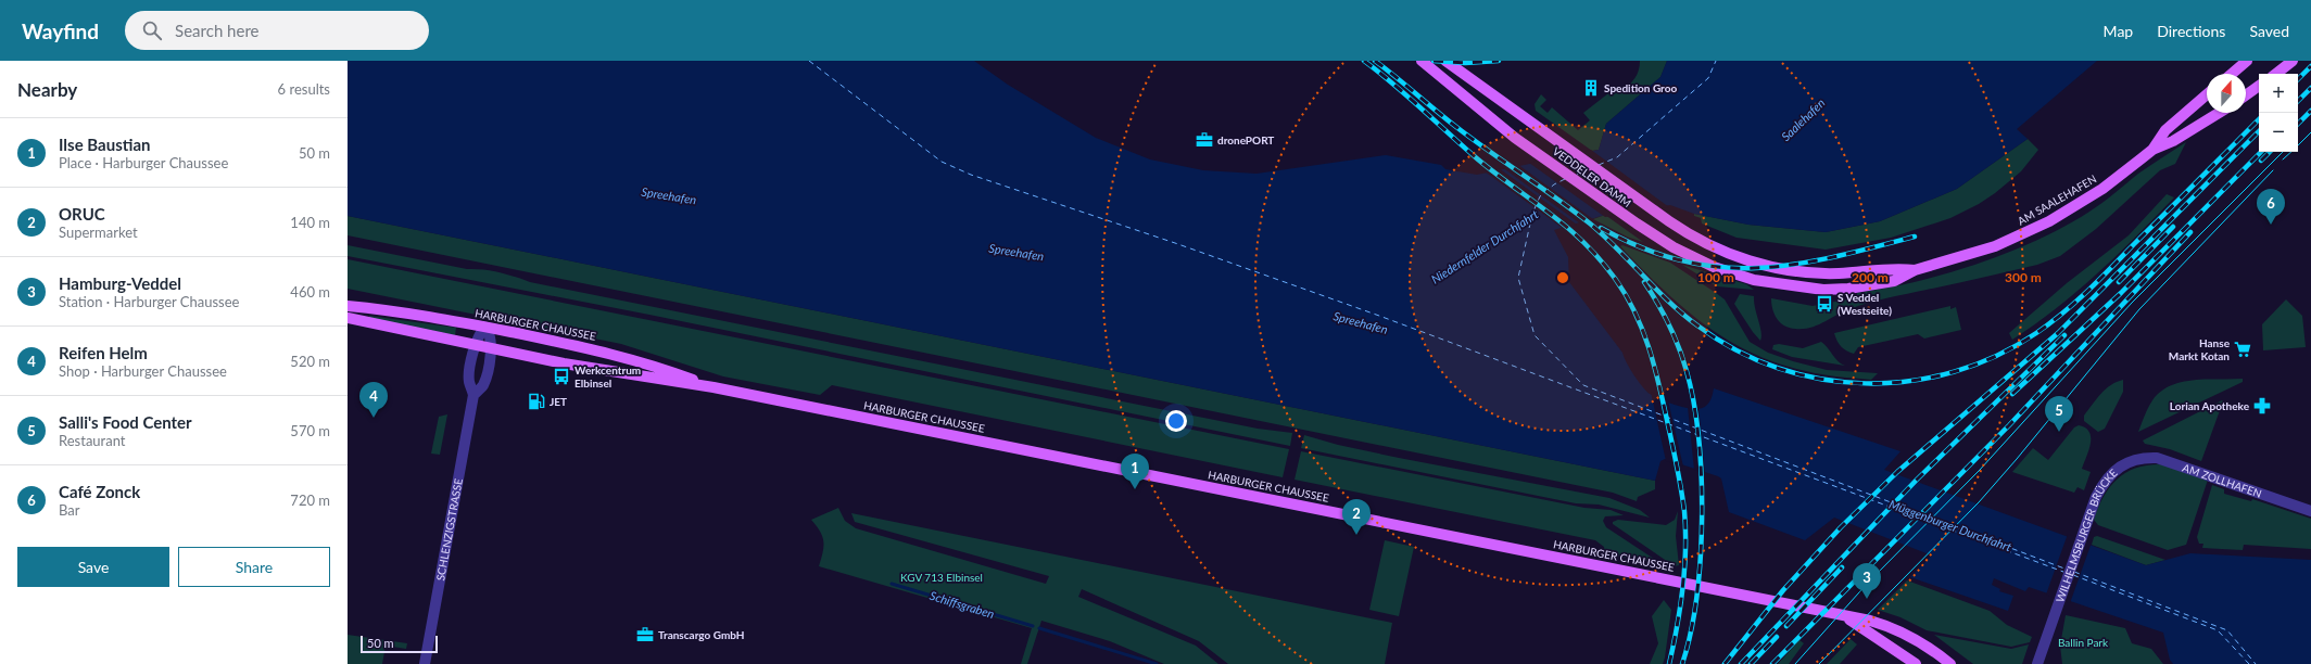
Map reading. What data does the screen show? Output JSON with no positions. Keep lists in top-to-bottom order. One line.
{"streets":{"main road":["VEDDELER DAMM","AM SAALEHAFEN","HARBURGER CHAUSSEE"],"street":["AM ZOLLHAFEN","SCHLENZIGSTRASSE","WILHELMSBURGER BRÜCKE"]},"crossings":[["VEDDELER DAMM","AM SAALEHAFEN"],["HARBURGER CHAUSSEE","SCHLENZIGSTRASSE"],["AM ZOLLHAFEN","WILHELMSBURGER BRÜCKE"]],"water":["Saalehafen","Spreehafen","Niedernfelder Durchfahrt","Müggenburger Durchfahrt","Schiffsgraben"],"parks":["KGV 713 Elbinsel","Ballin Park"],"places":{"building":["Spedition Groo"],"office":["dronePORT","Transcargo GmbH"],"bus stop":["S Veddel (Westseite)","Werkcentrum Elbinsel"],"supermarket":["Hanse Markt Kotan"],"fuel station":["JET"],"pharmacy":["Lorian Apotheke"]},"scale_bar":"50 m","north":"top","page":{"header":"Wayfind","search":"Search here","nav":["Map","Directions","Saved"],"heading":["Nearby","6 results"],"map_buttons":["+","−"],"list":[{"mark":"1","name":"Ilse Baustian","note":"Place · Harburger Chaussee","value":"50 m"},{"mark":"2","name":"ORUC","note":"Supermarket","value":"140 m"},{"mark":"3","name":"Hamburg-Veddel","note":"Station · Harburger Chaussee","value":"460 m"},{"mark":"4","name":"Reifen Helm","note":"Shop · Harburger Chaussee","value":"520 m"},{"mark":"5","name":"Salli's Food Center","note":"Restaurant","value":"570 m"},{"mark":"6","name":"Café Zonck","note":"Bar","value":"720 m"}],"pins":["6","4","5","1","2","3"],"buttons":["Save","Share"],"scale":"50 m"},"rings":["100 m","200 m","300 m"]}
